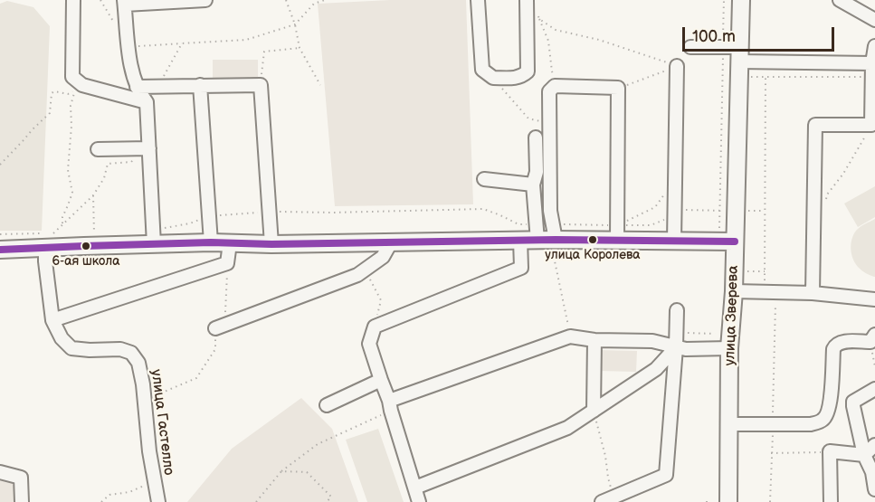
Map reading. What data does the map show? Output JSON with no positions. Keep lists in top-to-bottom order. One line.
{"streets":{"main road":["улица Зверева"],"street":["улица Гастелло"]},"places":["улица Королева","6-ая школа"],"scale_bar":"100 m"}
